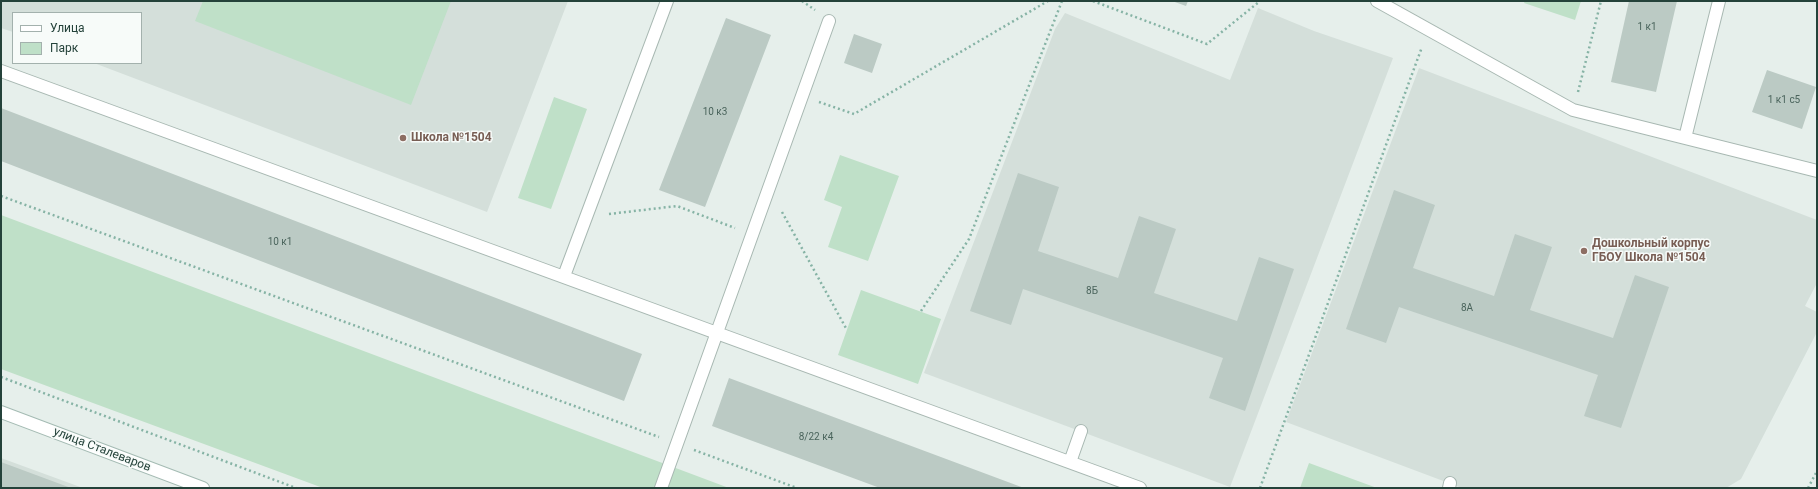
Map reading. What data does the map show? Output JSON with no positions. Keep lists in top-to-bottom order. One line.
{"streets":{"main road":["улица Сталеваров"]},"places":["Школа №1504","Дошкольный корпус ГБОУ Школа №1504"],"house_numbers":["1 к1","1 к1 с5","10 к3","10 к1","8Б","8А","8/22 к4"],"legend":["Улица","Парк"]}
